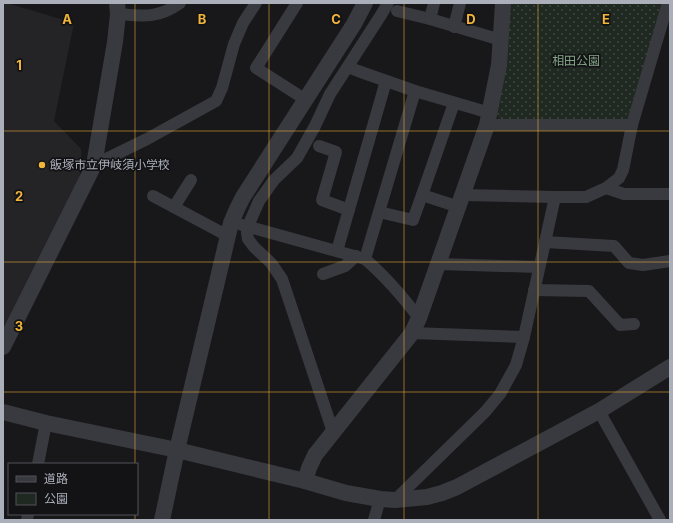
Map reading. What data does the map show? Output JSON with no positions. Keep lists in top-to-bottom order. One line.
{"parks":["相田公園"],"places":["飯塚市立伊岐須小学校"],"legend":["道路","公園"],"grid":{"columns":["A","B","C","D","E"],"rows":["1","2","3"]}}
